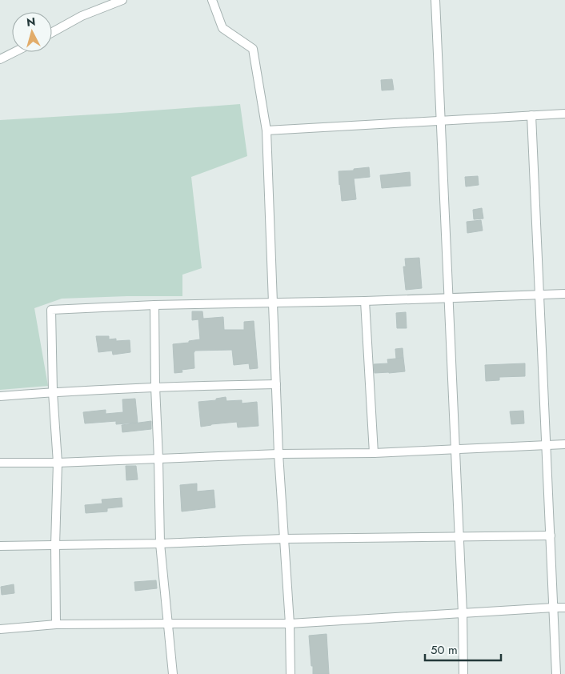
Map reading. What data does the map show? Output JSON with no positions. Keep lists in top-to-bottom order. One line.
{"scale_bar":"50 m","north":"top"}
